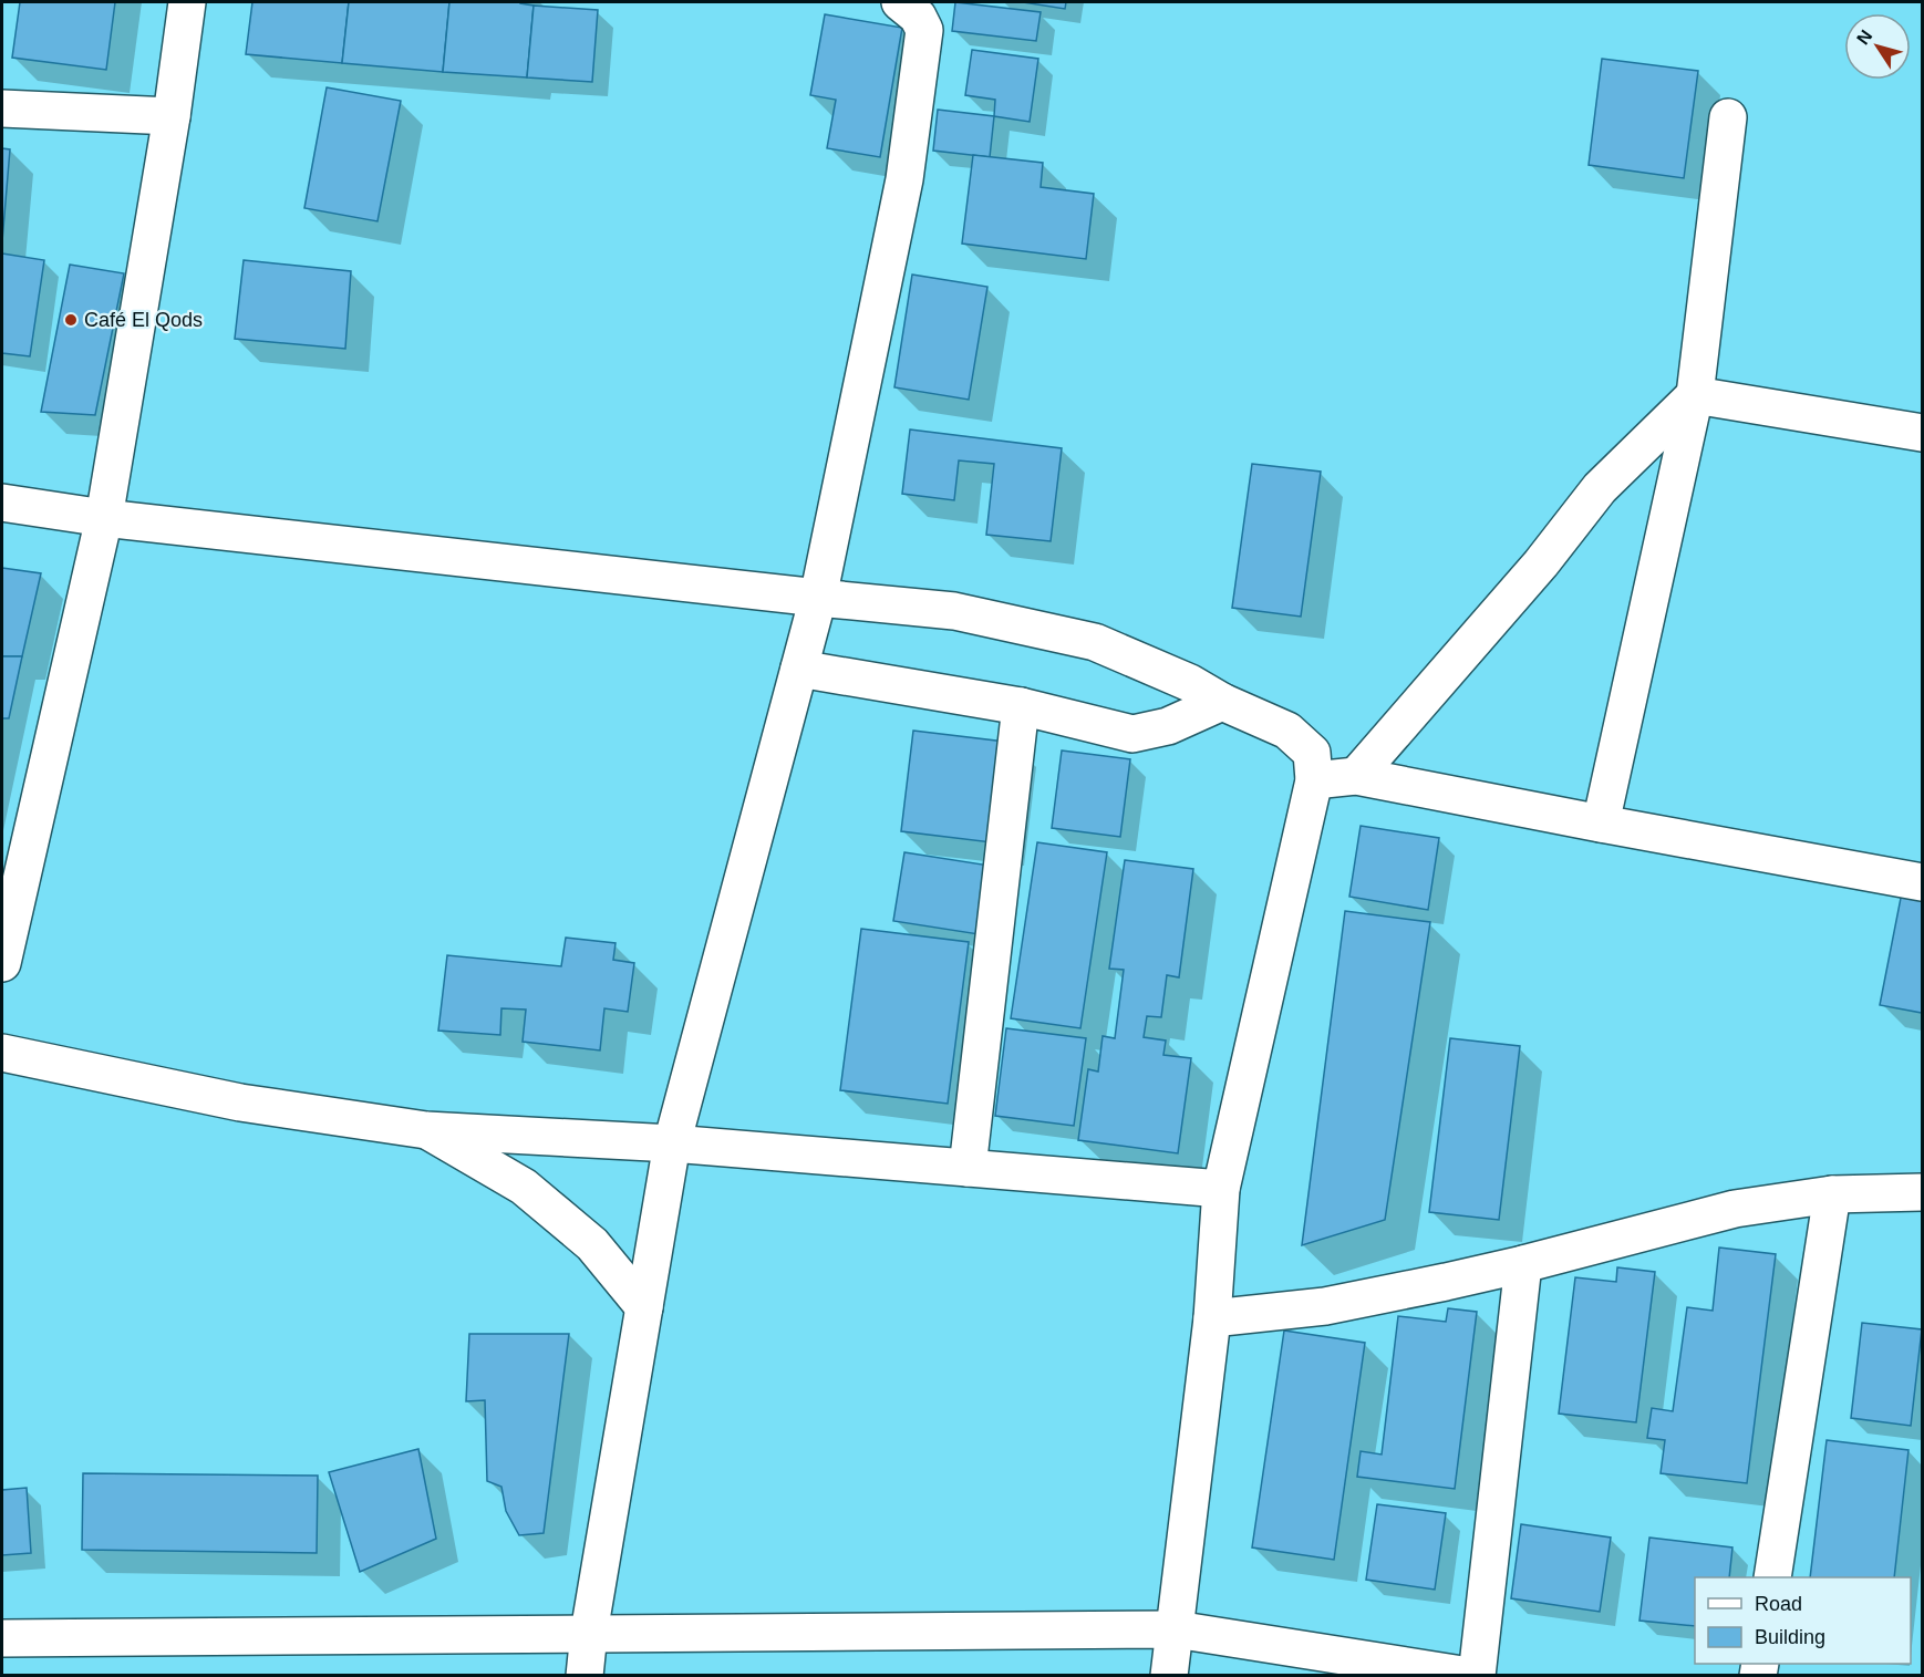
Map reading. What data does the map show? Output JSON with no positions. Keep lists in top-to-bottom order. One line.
{"places":["Café El Qods"],"legend":["Road","Building"],"north":"top left"}
